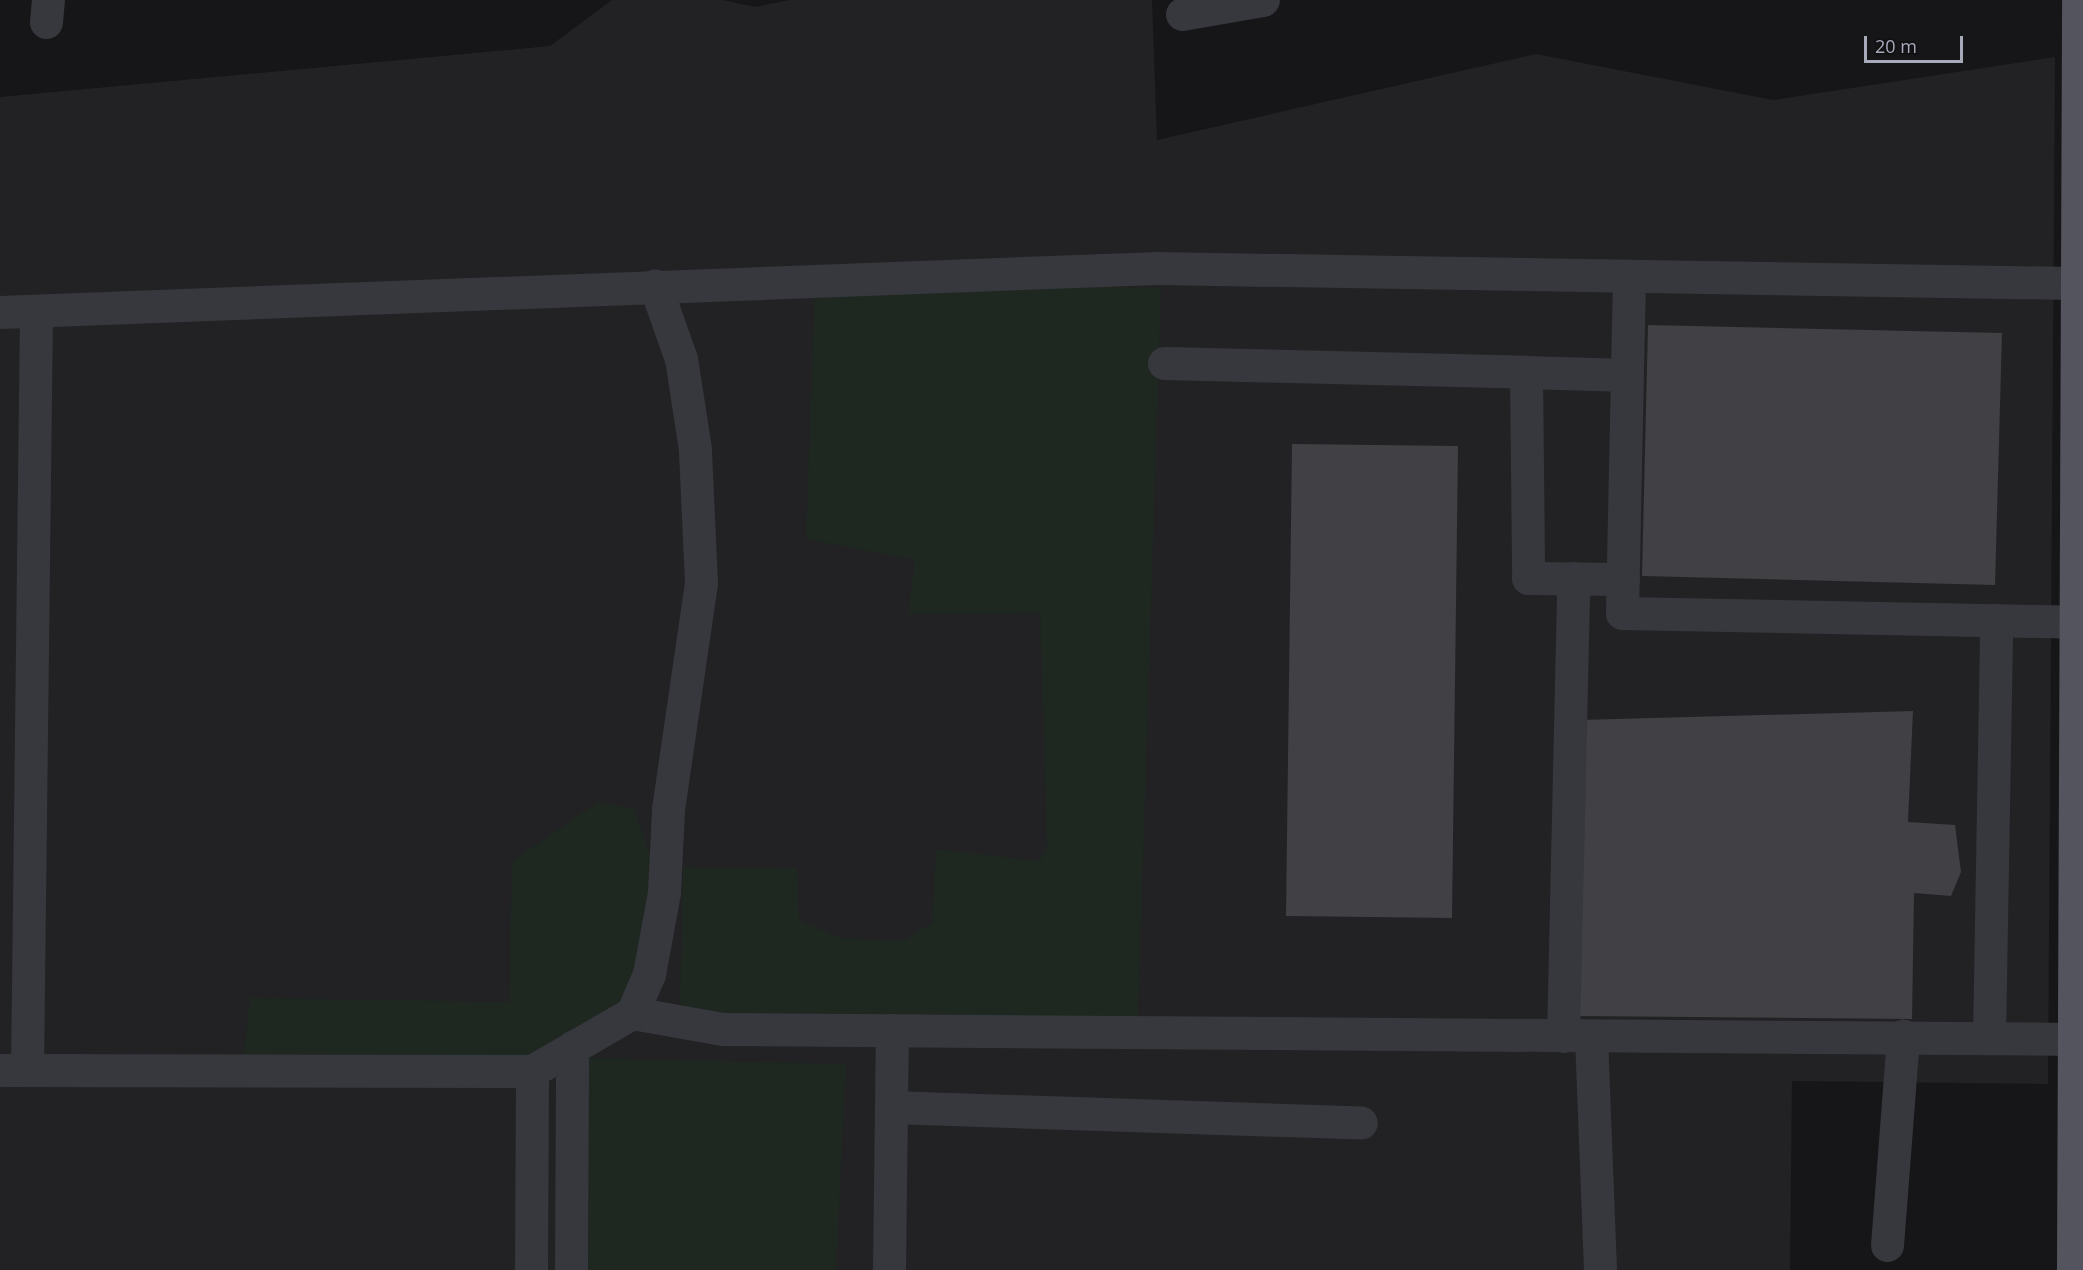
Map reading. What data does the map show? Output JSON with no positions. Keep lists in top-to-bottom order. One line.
{"scale_bar":"20 m"}
